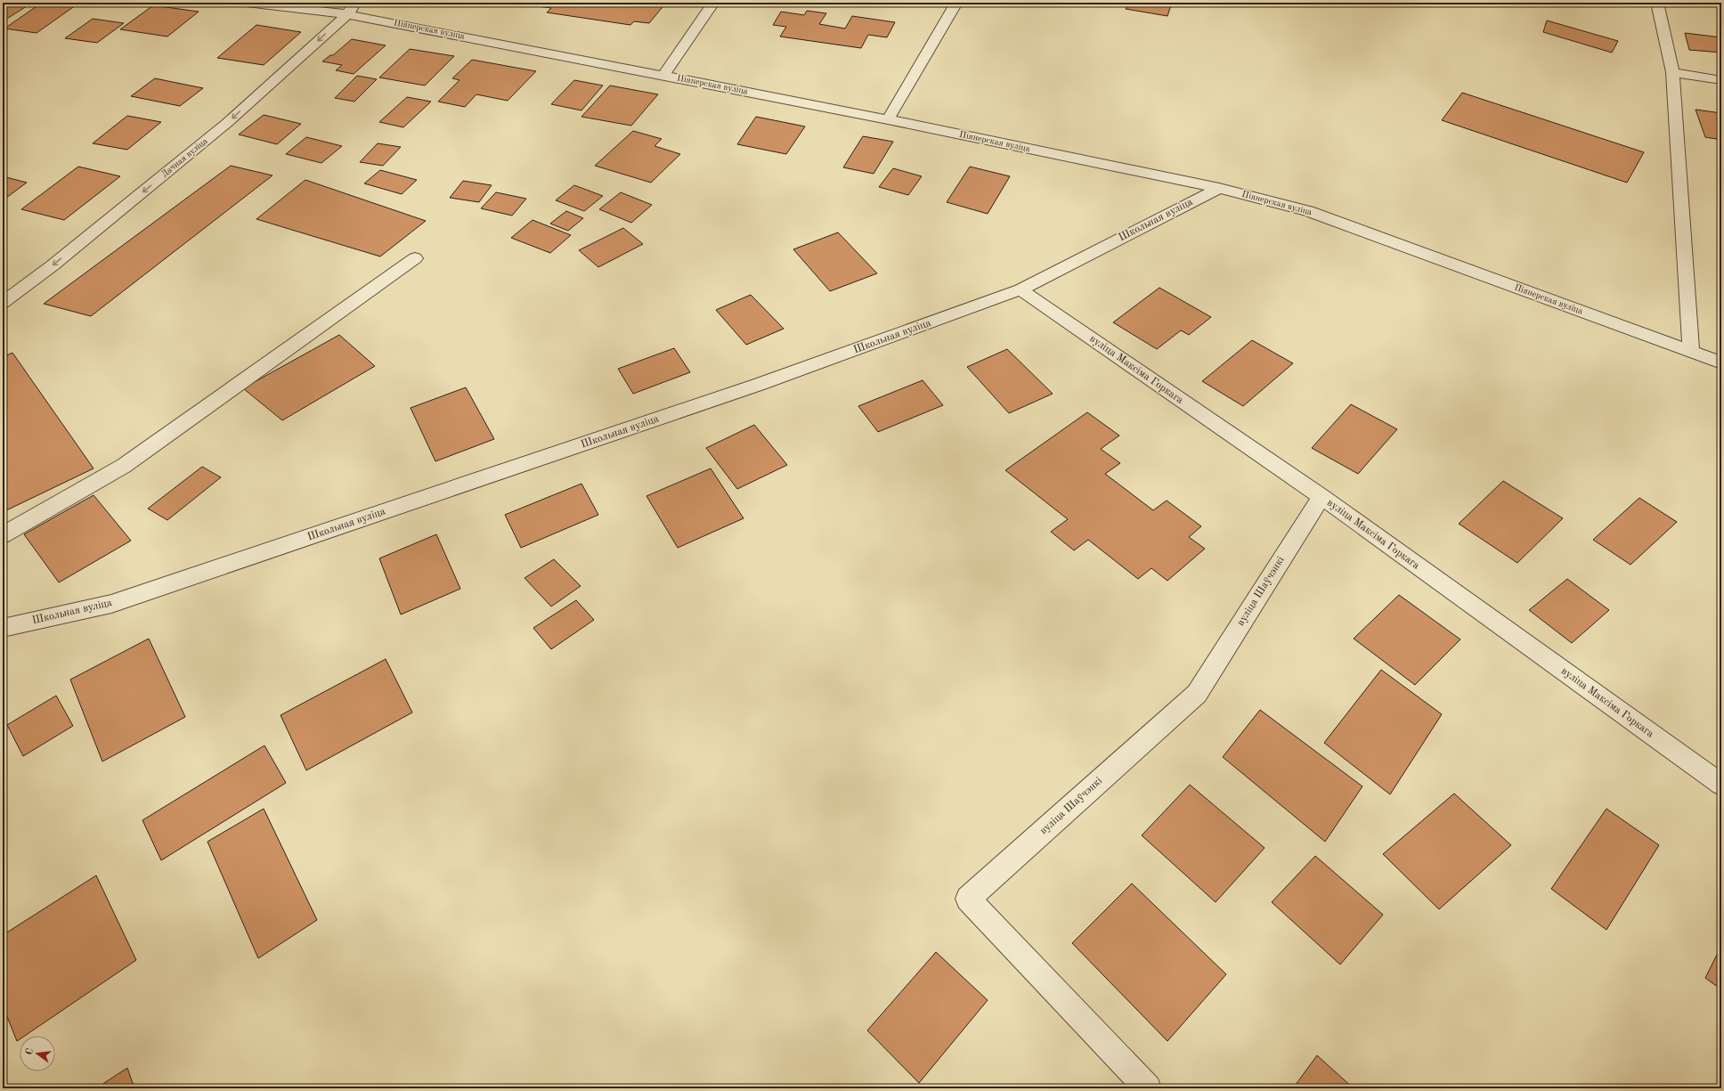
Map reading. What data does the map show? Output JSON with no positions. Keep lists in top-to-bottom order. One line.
{"streets":{"street":["Піянерская вуліца","Дачная вуліца","Школьная вуліца","вуліца Максіма Горкага","вуліца Шаўчэнкі"]},"crossings":[["Піянерская вуліца","Дачная вуліца"],["Піянерская вуліца","Школьная вуліца"],["Школьная вуліца","вуліца Максіма Горкага"],["вуліца Максіма Горкага","вуліца Шаўчэнкі"]],"one_way":["Дачная вуліца"],"north":"left"}
